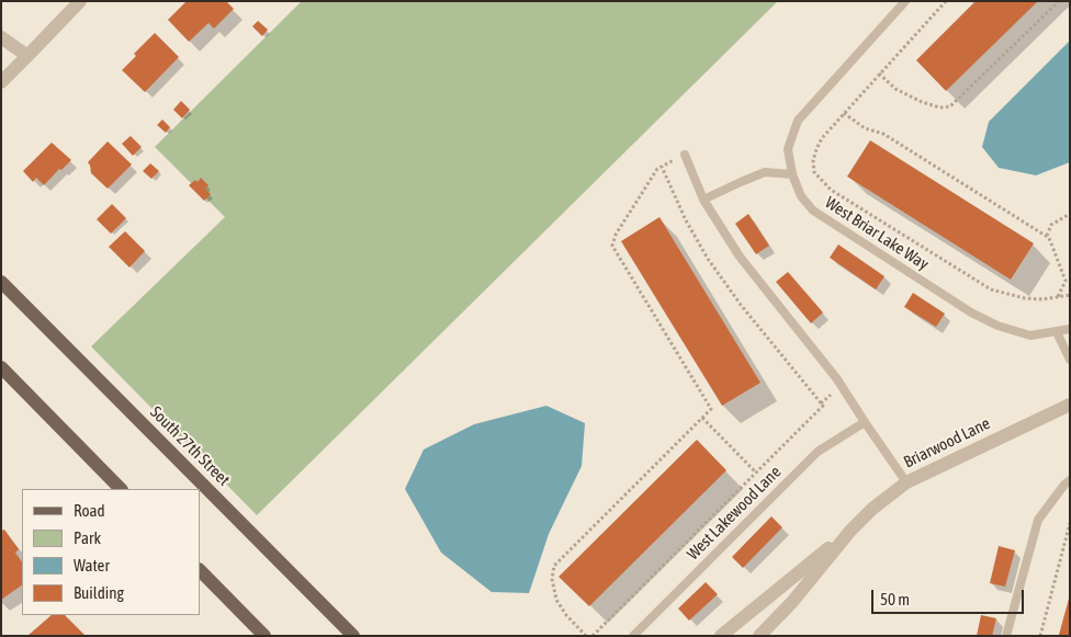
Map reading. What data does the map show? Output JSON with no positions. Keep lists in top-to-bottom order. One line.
{"streets":{"main road":["South 27th Street"],"street":["Briarwood Lane"],"lane":["West Briar Lake Way","West Lakewood Lane"]},"legend":["Road","Park","Water","Building"],"scale_bar":"50 m"}
